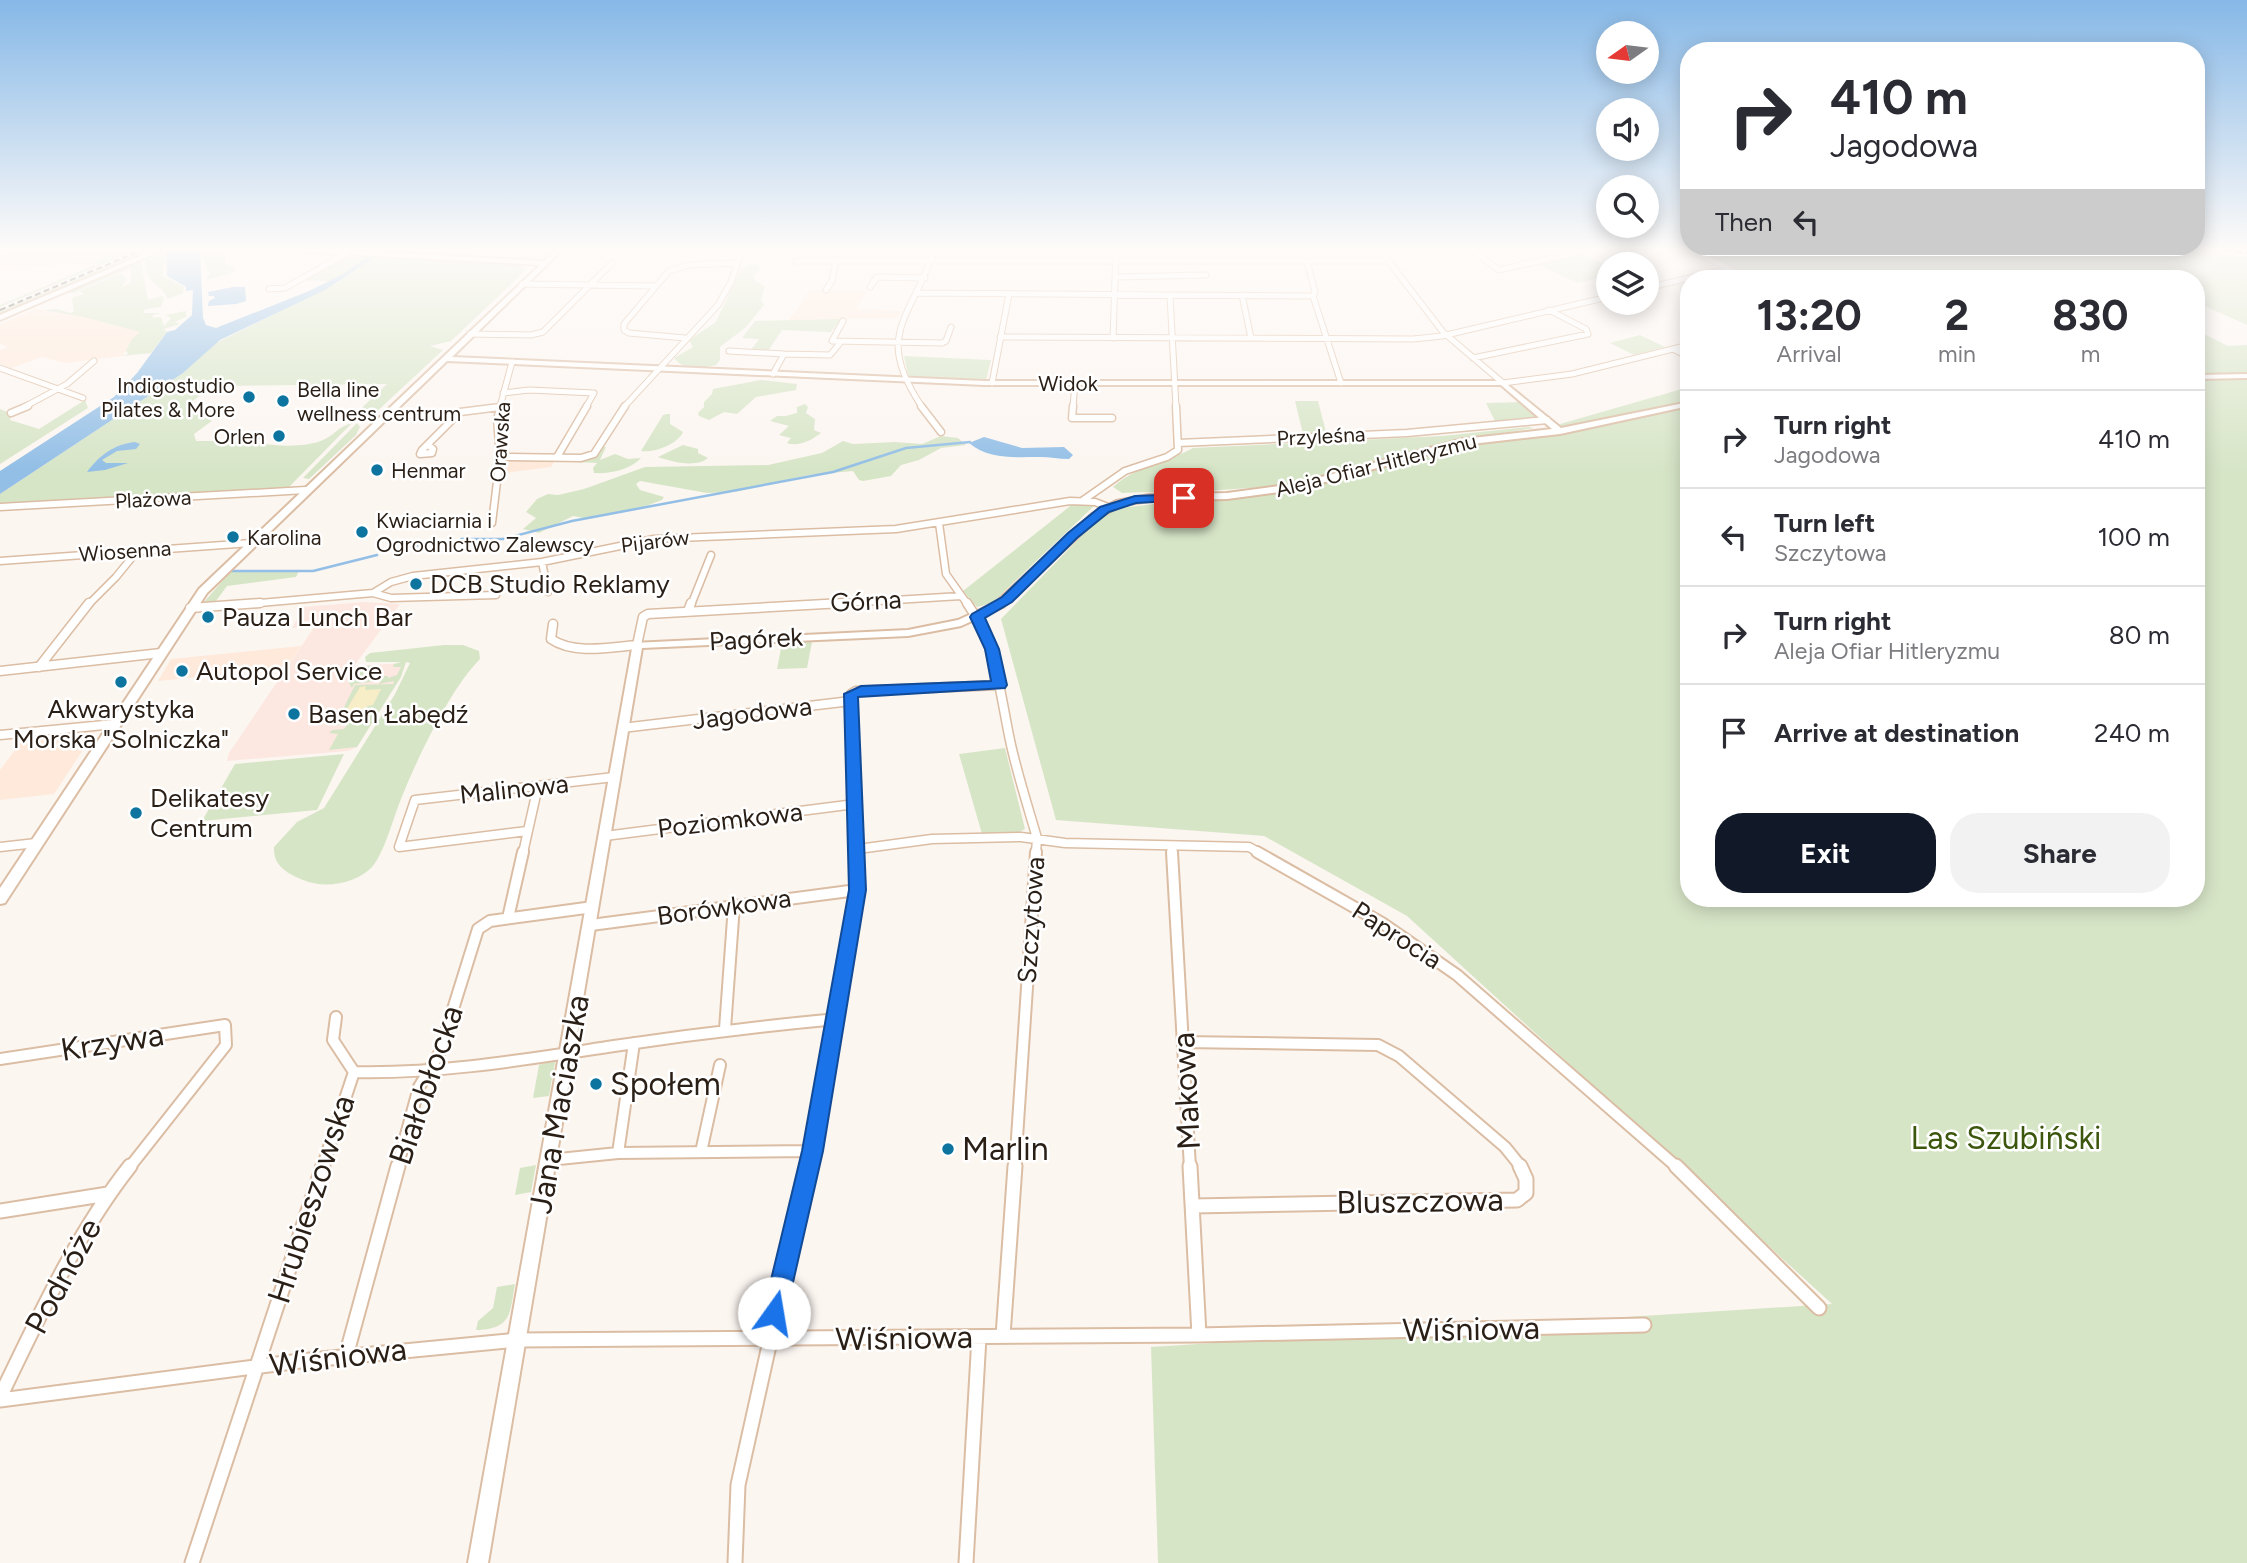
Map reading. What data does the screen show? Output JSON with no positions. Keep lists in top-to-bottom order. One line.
{"streets":{"street":["Widok","Przyleśna","Orawska","Aleja Ofiar Hitleryzmu","Plażowa","Pijarów","Wiosenna","Górna","Pagórek","Jagodowa","Malinowa","Poziomkowa","Borówkowa","Szczytowa","Paprocia","Krzywa","Białobłocka","Makowa","Jana Maciaszka","Hrubieszowska","Bluszczowa","Podnóże","Wiśniowa"]},"crossings":[["Widok","Orawska"],["Aleja Ofiar Hitleryzmu","Pagórek"],["Aleja Ofiar Hitleryzmu","Szczytowa"],["Pijarów","Szczytowa"],["Górna","Pagórek"],["Górna","Szczytowa"],["Górna","Jana Maciaszka"],["Pagórek","Szczytowa"],["Pagórek","Jana Maciaszka"],["Jagodowa","Szczytowa"],["Jagodowa","Jana Maciaszka"],["Malinowa","Jana Maciaszka"],["Poziomkowa","Jana Maciaszka"],["Borówkowa","Jana Maciaszka"],["Szczytowa","Paprocia"],["Szczytowa","Wiśniowa"],["Paprocia","Makowa"],["Krzywa","Podnóże"],["Białobłocka","Jana Maciaszka"],["Białobłocka","Wiśniowa"],["Makowa","Bluszczowa"],["Makowa","Wiśniowa"],["Jana Maciaszka","Wiśniowa"],["Hrubieszowska","Wiśniowa"],["Podnóże","Wiśniowa"]],"parks":["Las Szubiński"],"places":["Indigostudio Pilates & More","Bella line wellness centrum","Orlen","Henmar","Kwiaciarnia i Ogrodnictwo Zalewscy","Karolina","DCB Studio Reklamy","Pauza Lunch Bar","Autopol Service","Akwarystyka Morska \"Solniczka\"","Basen Łabędź","Delikatesy Centrum","Społem","Marlin"],"north":"left","page":{"turn":["410 m","Jagodowa"],"then":"Then","eta":["13:20","Arrival","2","min","830","m"],"list":[{"name":"Turn right","note":"Jagodowa","value":"410 m"},{"name":"Turn left","note":"Szczytowa","value":"100 m"},{"name":"Turn right","note":"Aleja Ofiar Hitleryzmu","value":"80 m"},{"name":"Arrive at destination","value":"240 m"}],"buttons":["Exit","Share"]}}
